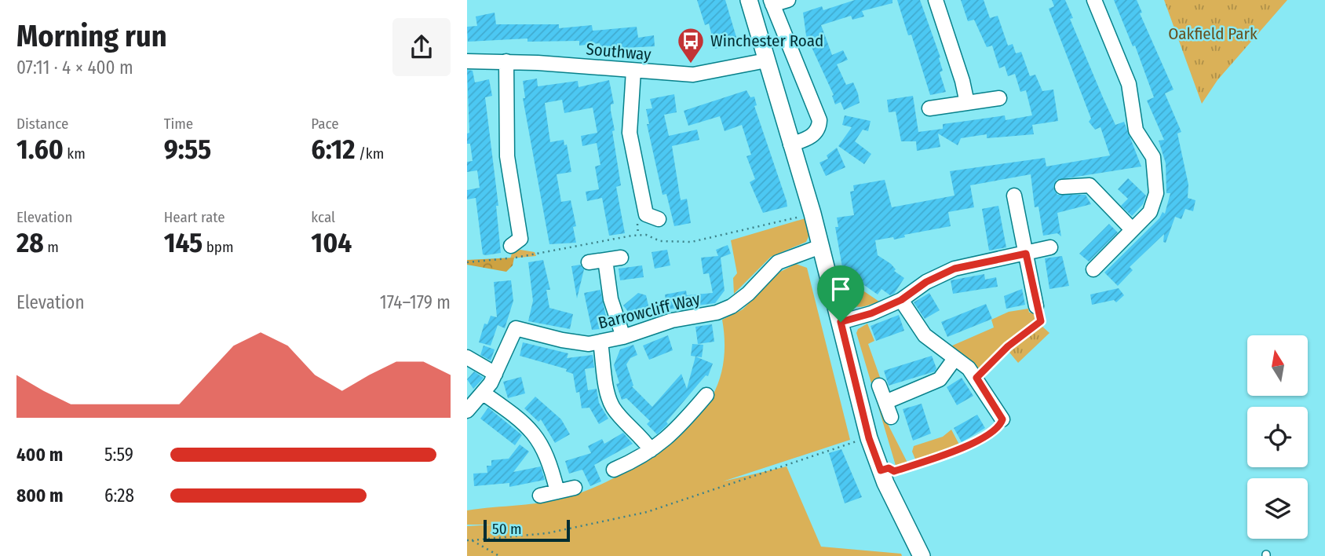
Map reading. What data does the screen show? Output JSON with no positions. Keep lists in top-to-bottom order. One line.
{"streets":{"street":["Southway","Barrowcliff Way"]},"parks":["Oakfield Park"],"places":{"bus stop":["Winchester Road"]},"scale_bar":"50 m","north":"top","page":{"heading":["Morning run","07:11 · 4 × 400 m"],"stats":[["Distance","1.60 km"],["Time","9:55"],["Pace","6:12 /km"],["Elevation","28 m"],["Heart rate","145 bpm"],["kcal","104"]],"chart":["Elevation","174–179 m"],"list":[{"name":"400 m","note":"5:59"},{"name":"800 m","note":"6:28"}],"scale":"50 m"}}
